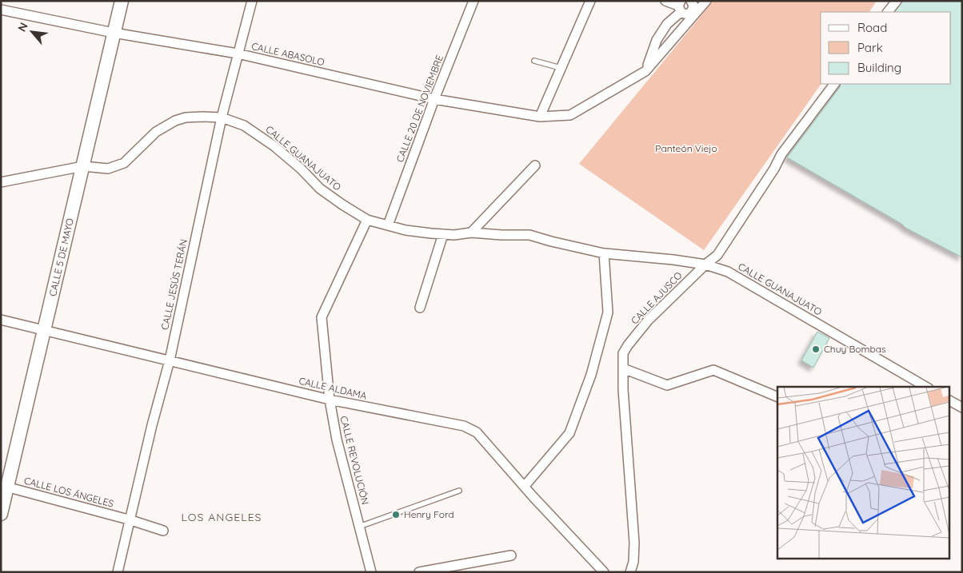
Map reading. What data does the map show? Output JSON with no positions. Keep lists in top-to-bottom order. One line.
{"streets":{"main road":["CALLE 5 DE MAYO"],"street":["CALLE ABASOLO","CALLE 20 DE NOVIEMBRE","CALLE GUANAJUATO","CALLE JESÚS TERÁN","CALLE AJUSCO","CALLE ALDAMA","CALLE REVOLUCIÓN","CALLE LOS ÁNGELES"]},"crossings":[["CALLE ABASOLO","CALLE 20 DE NOVIEMBRE"],["CALLE ABASOLO","CALLE 5 DE MAYO"],["CALLE ABASOLO","CALLE JESÚS TERÁN"],["CALLE 20 DE NOVIEMBRE","CALLE GUANAJUATO"],["CALLE GUANAJUATO","CALLE 5 DE MAYO"],["CALLE GUANAJUATO","CALLE JESÚS TERÁN"],["CALLE GUANAJUATO","CALLE AJUSCO"],["CALLE GUANAJUATO","CALLE REVOLUCIÓN"],["CALLE 5 DE MAYO","CALLE ALDAMA"],["CALLE 5 DE MAYO","CALLE LOS ÁNGELES"],["CALLE JESÚS TERÁN","CALLE ALDAMA"],["CALLE JESÚS TERÁN","CALLE LOS ÁNGELES"],["CALLE ALDAMA","CALLE REVOLUCIÓN"]],"districts":["LOS ANGELES"],"parks":["Panteón Viejo"],"places":["Chuy Bombas","Henry Ford"],"legend":["Road","Park","Building"],"north":"top left"}
